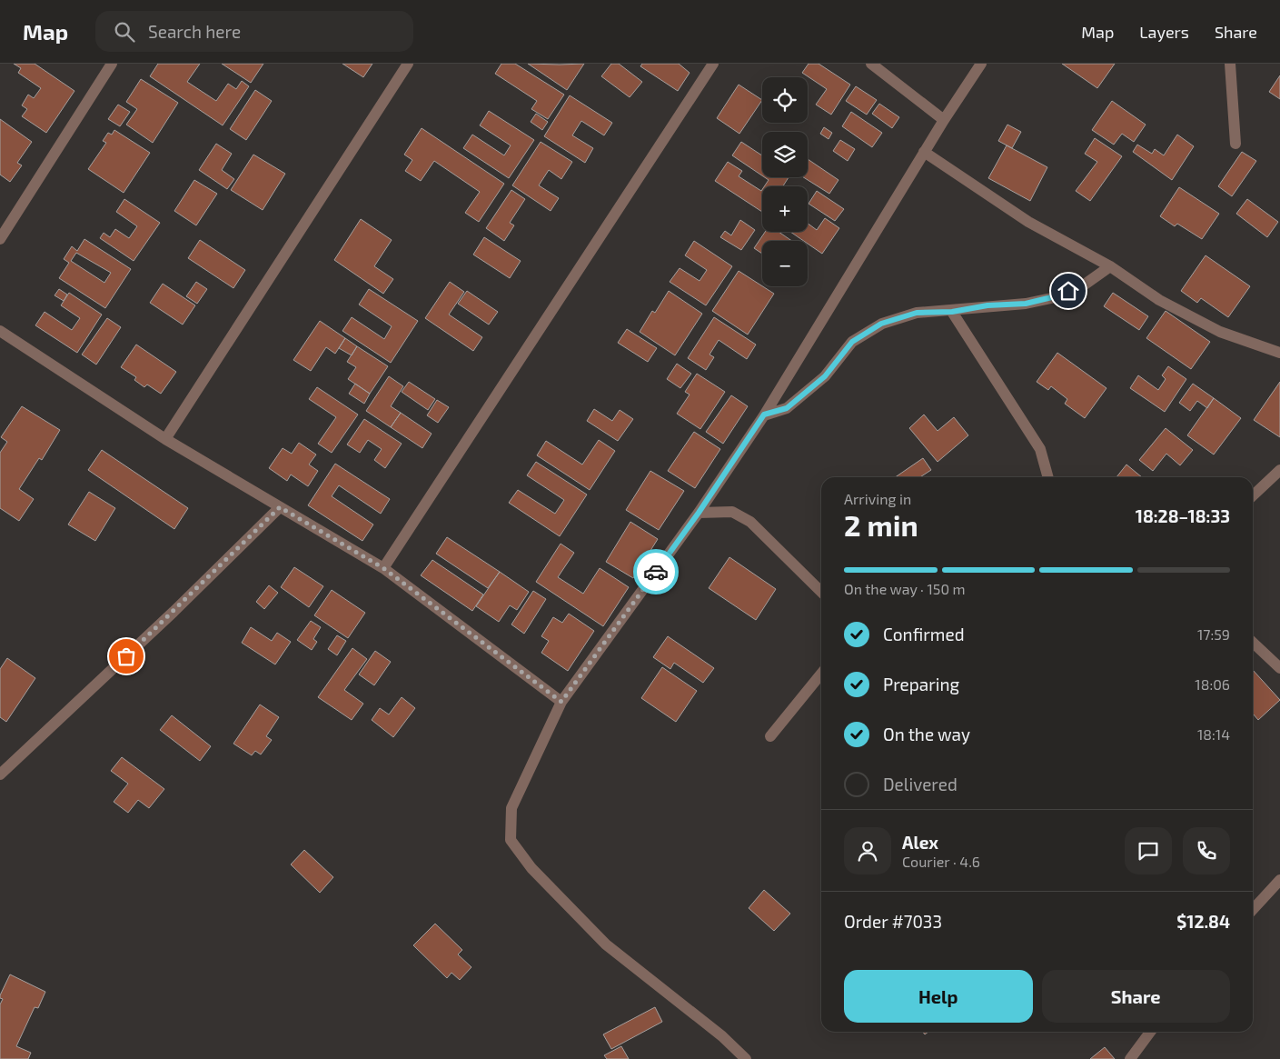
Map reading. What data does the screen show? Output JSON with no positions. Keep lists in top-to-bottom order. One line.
{"page":{"header":"Map","search":"Search here","nav":["Map","Layers","Share"],"map_buttons":["+","−"],"heading":["2 min","Arriving in","18:28–18:33"],"panel":["Alex","Courier · 4.6","Order #7033","$12.84"],"bar":"On the way · 150 m","list":[["Confirmed","17:59"],["Preparing","18:06"],["On the way","18:14"],"Delivered"],"buttons":["Help","Share"]}}
